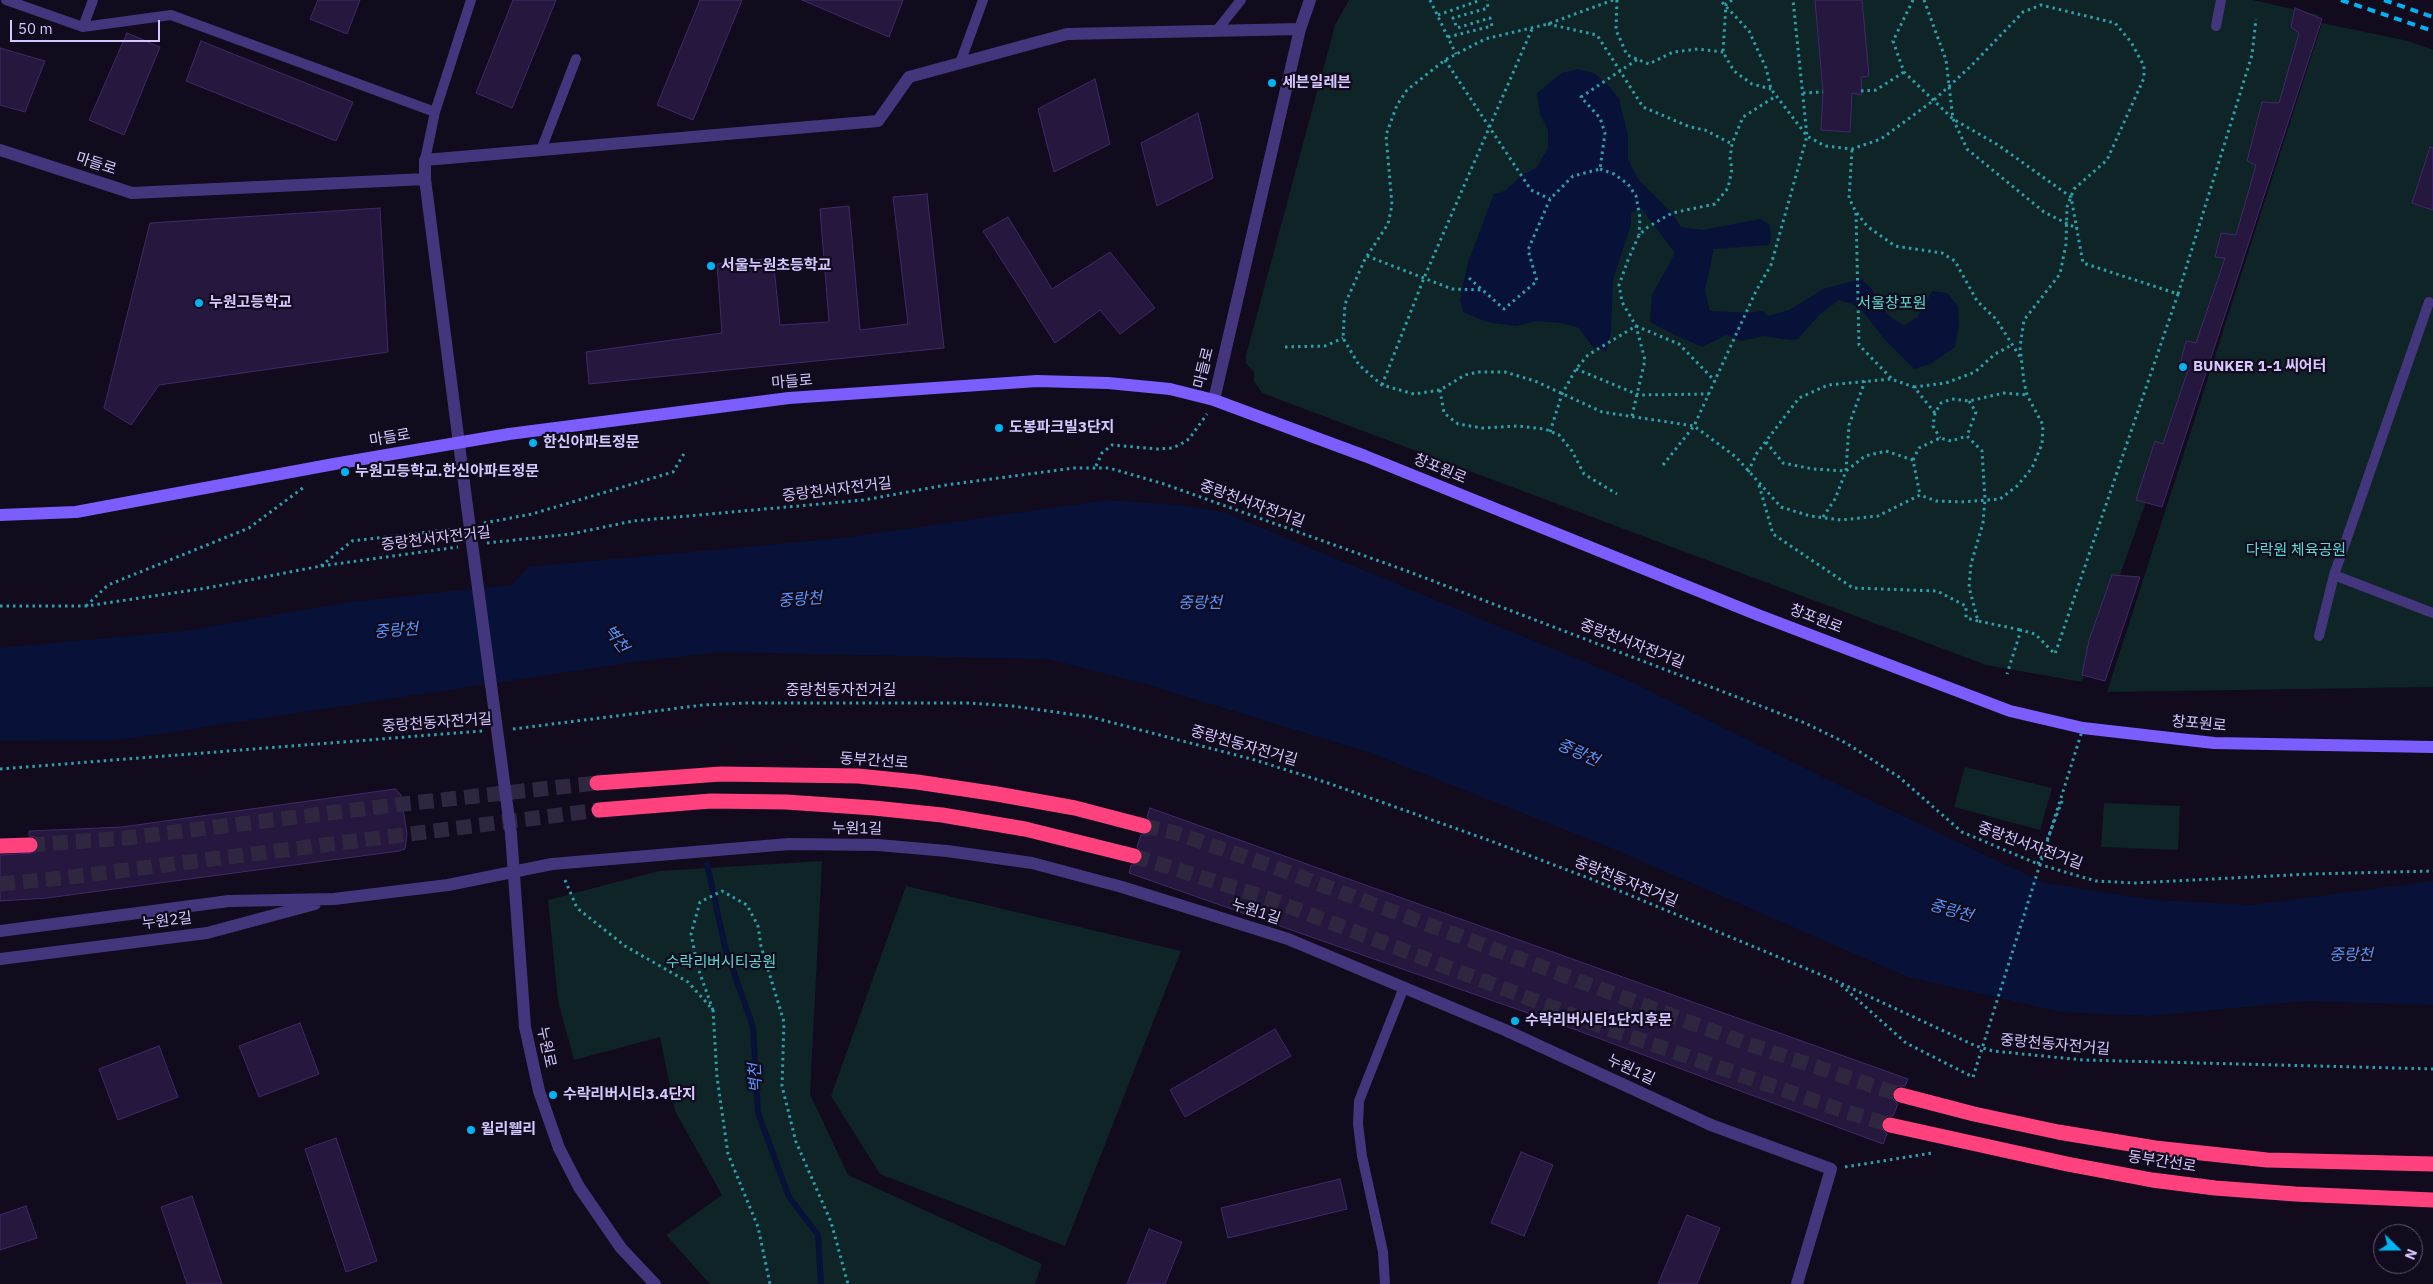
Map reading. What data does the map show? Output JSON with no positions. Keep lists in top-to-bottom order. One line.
{"streets":{"highway":["동부간선로"],"street":["마들로","창포원로","누원1길","누원2길","누원로"],"path":["중랑천서자전거길","중랑천동자전거길"]},"crossings":[["마들로","창포원로"],["마들로","누원로"],["누원1길","누원2길"],["누원1길","누원로"],["누원2길","누원로"]],"water":["중랑천","벽천"],"parks":["서울창포원","다락원 체육공원","수락리버시티공원"],"places":["세븐일레븐","서울누원초등학교","누원고등학교","BUNKER 1-1 씨어터","도봉파크빌3단지","한신아파트정문","누원고등학교.한신아파트정문","수락리버시티1단지후문","수락리버시티3.4단지","윌리웰리"],"scale_bar":"50 m","north":"right"}
